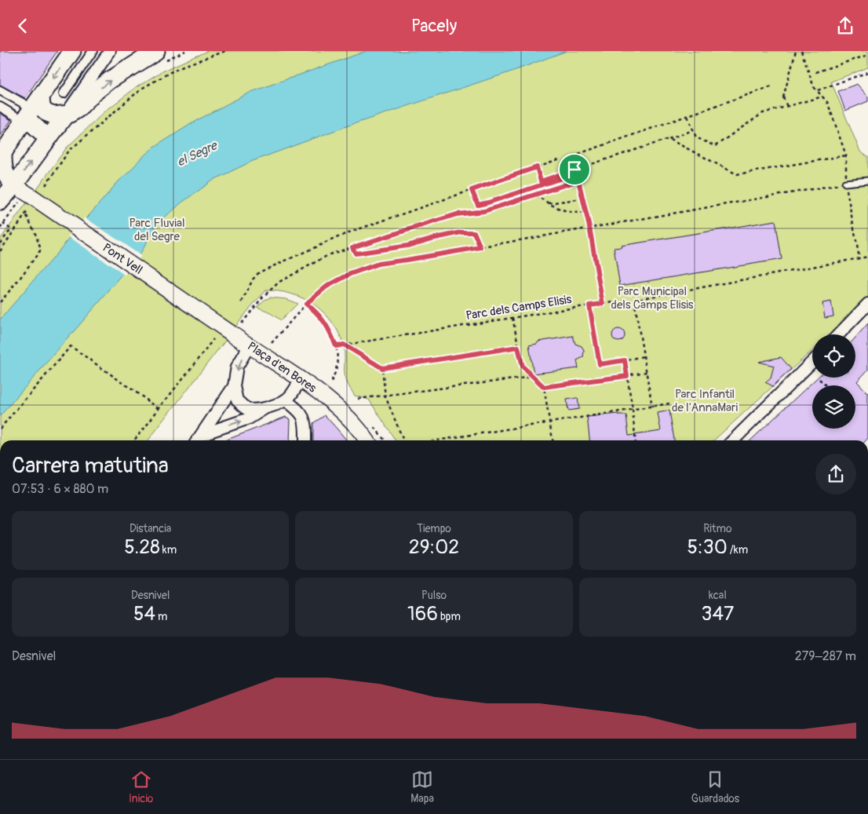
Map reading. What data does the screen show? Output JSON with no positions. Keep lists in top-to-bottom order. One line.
{"streets":{"main road":["Pont Vell","Plaça d'en Bores"],"path":["Parc dels Camps Elisis"]},"crossings":[["Pont Vell","Plaça d'en Bores"]],"water":["el Segre"],"parks":["Parc Fluvial del Segre","Parc Municipal dels Camps Elisis","Parc Infantil de l'AnnaMari"],"page":{"header":"Pacely","heading":["Carrera matutina","07:53 · 6 × 880 m"],"stats":[["Distancia","5.28 km"],["Tiempo","29:02"],["Ritmo","5:30 /km"],["Desnivel","54 m"],["Pulso","166 bpm"],["kcal","347"]],"chart":["Desnivel","279–287 m"],"tabs":["Inicio","Mapa","Guardados"]}}
